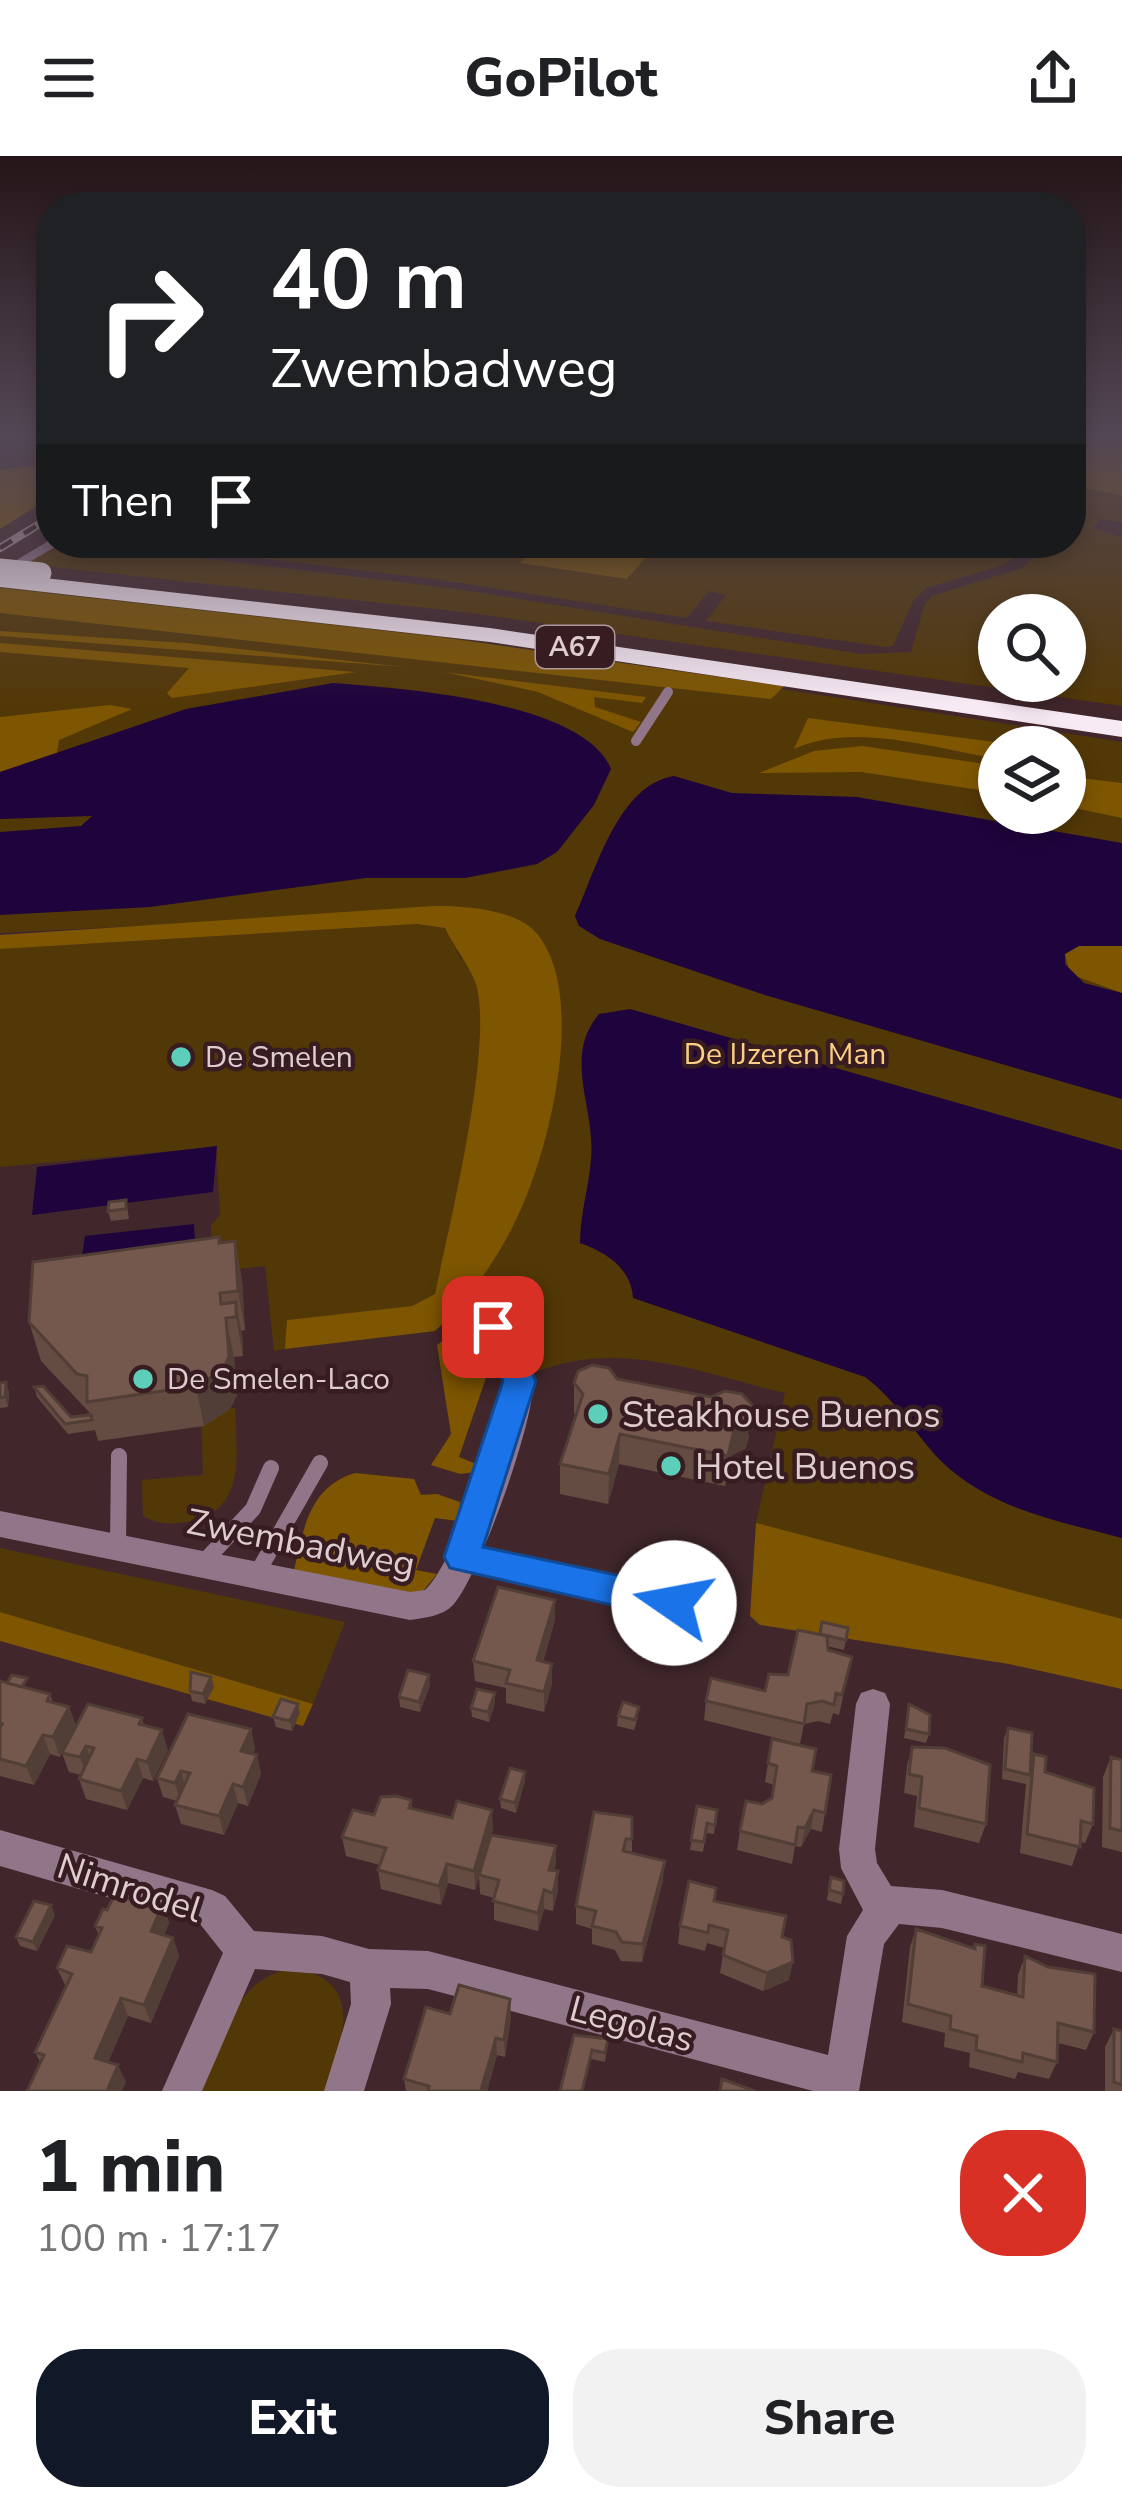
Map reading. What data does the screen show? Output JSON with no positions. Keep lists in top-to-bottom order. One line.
{"streets":{"highway":["A67"],"street":["Zwembadweg","Nimrodel","Legolas"]},"crossings":[["Nimrodel","Legolas"]],"parks":["De IJzeren Man"],"places":["De Smelen","De Smelen-Laco","Steakhouse Buenos","Hotel Buenos"],"page":{"header":"GoPilot","turn":["40 m","Zwembadweg"],"then":"Then","heading":["1 min","100 m · 17:17"],"buttons":["Exit","Share"]}}
